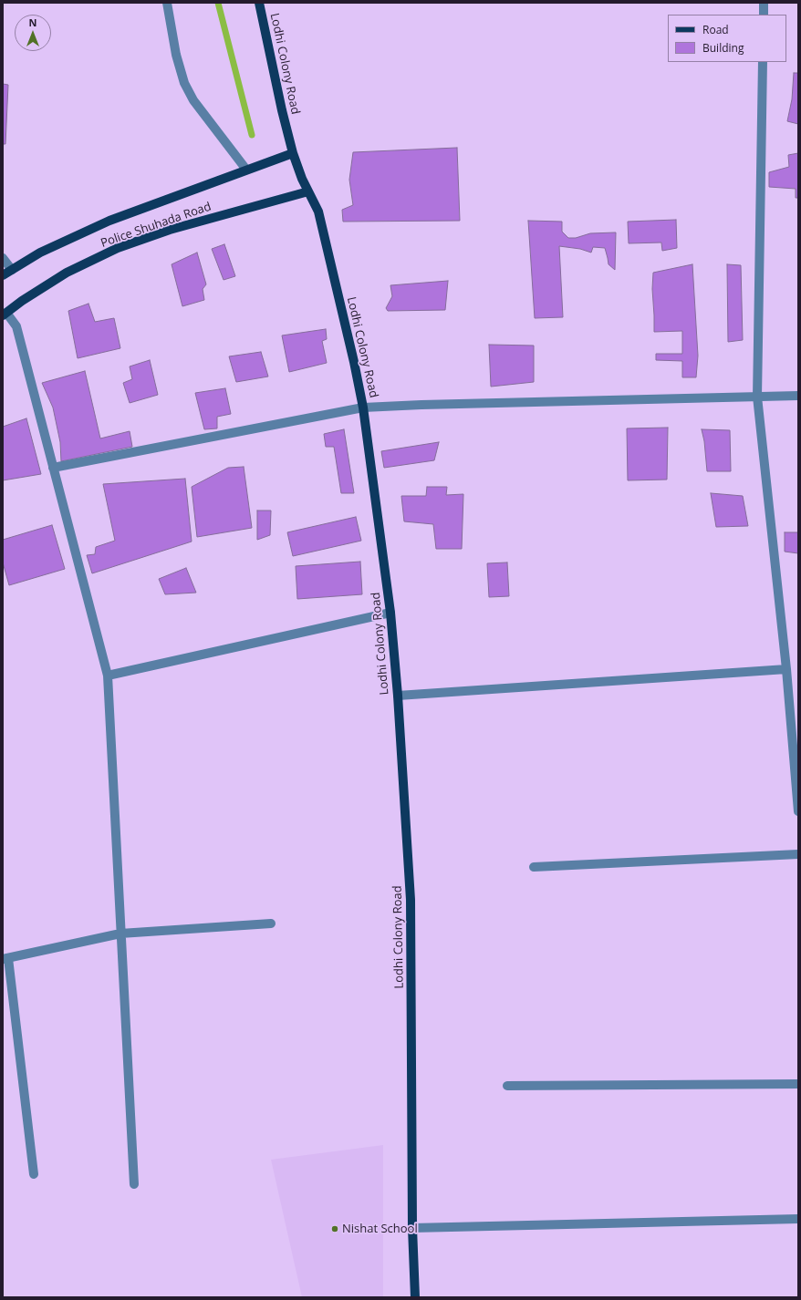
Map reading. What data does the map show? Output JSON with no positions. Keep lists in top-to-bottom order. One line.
{"streets":{"main road":["Lodhi Colony Road","Police Shuhada Road"]},"crossings":[["Lodhi Colony Road","Police Shuhada Road"]],"places":["Nishat School"],"legend":["Road","Building"],"north":"top"}
